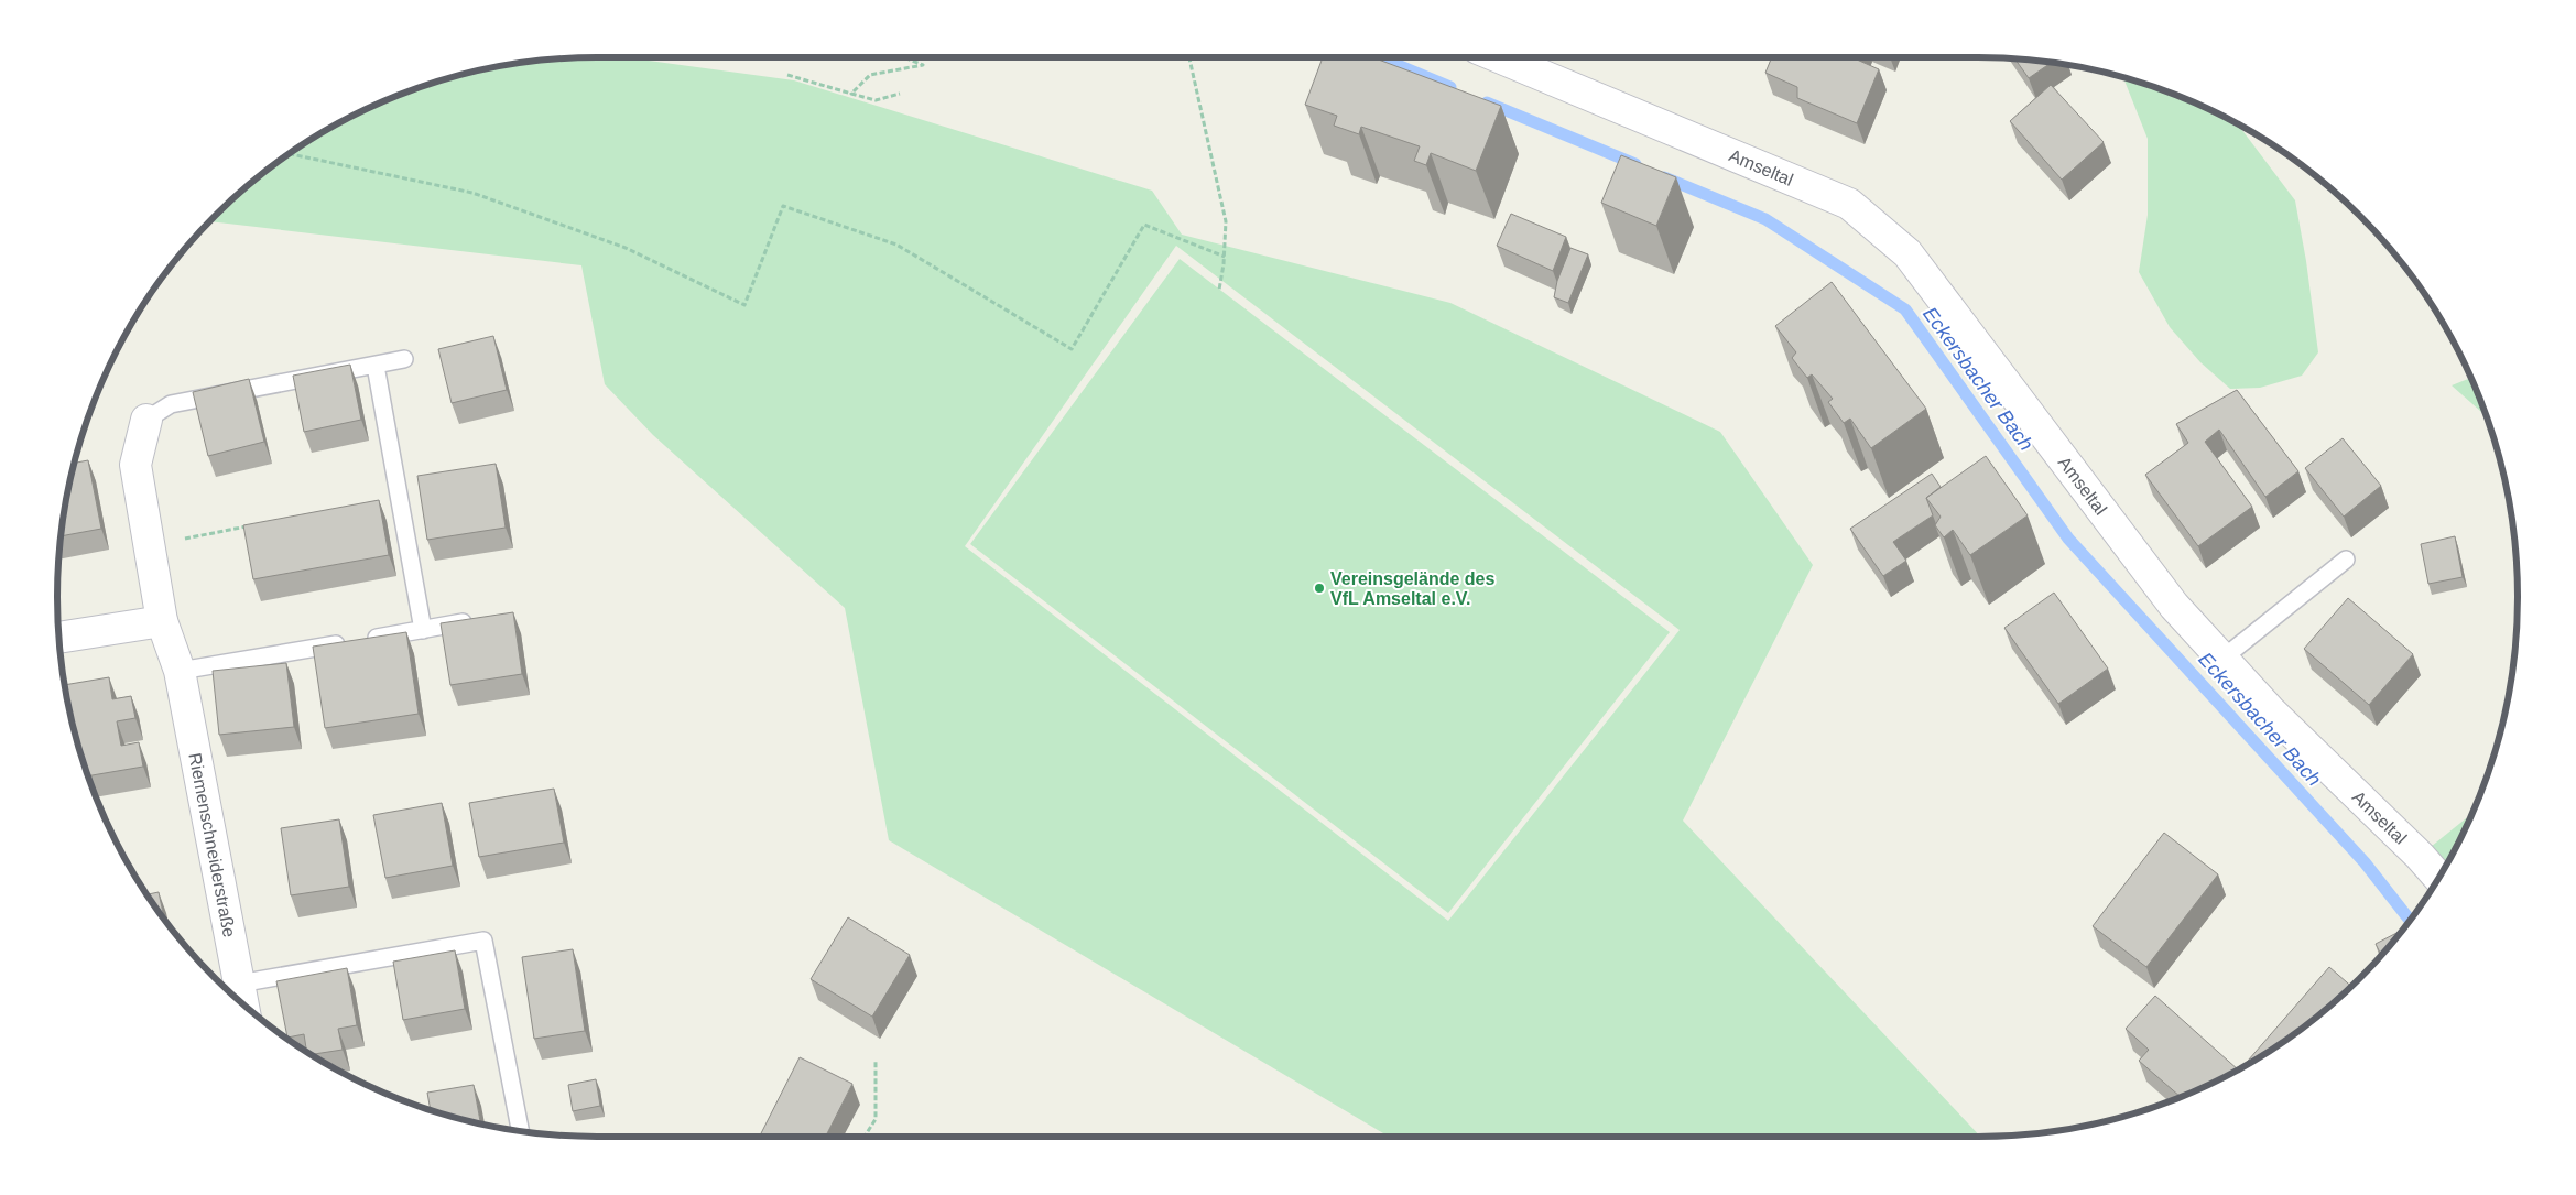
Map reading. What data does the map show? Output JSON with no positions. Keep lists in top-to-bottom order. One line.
{"streets":{"street":["Amseltal","Riemenschneiderstraße"]},"water":["Eckersbacher Bach"],"places":["Vereinsgelände des VfL Amseltal e.V."]}
